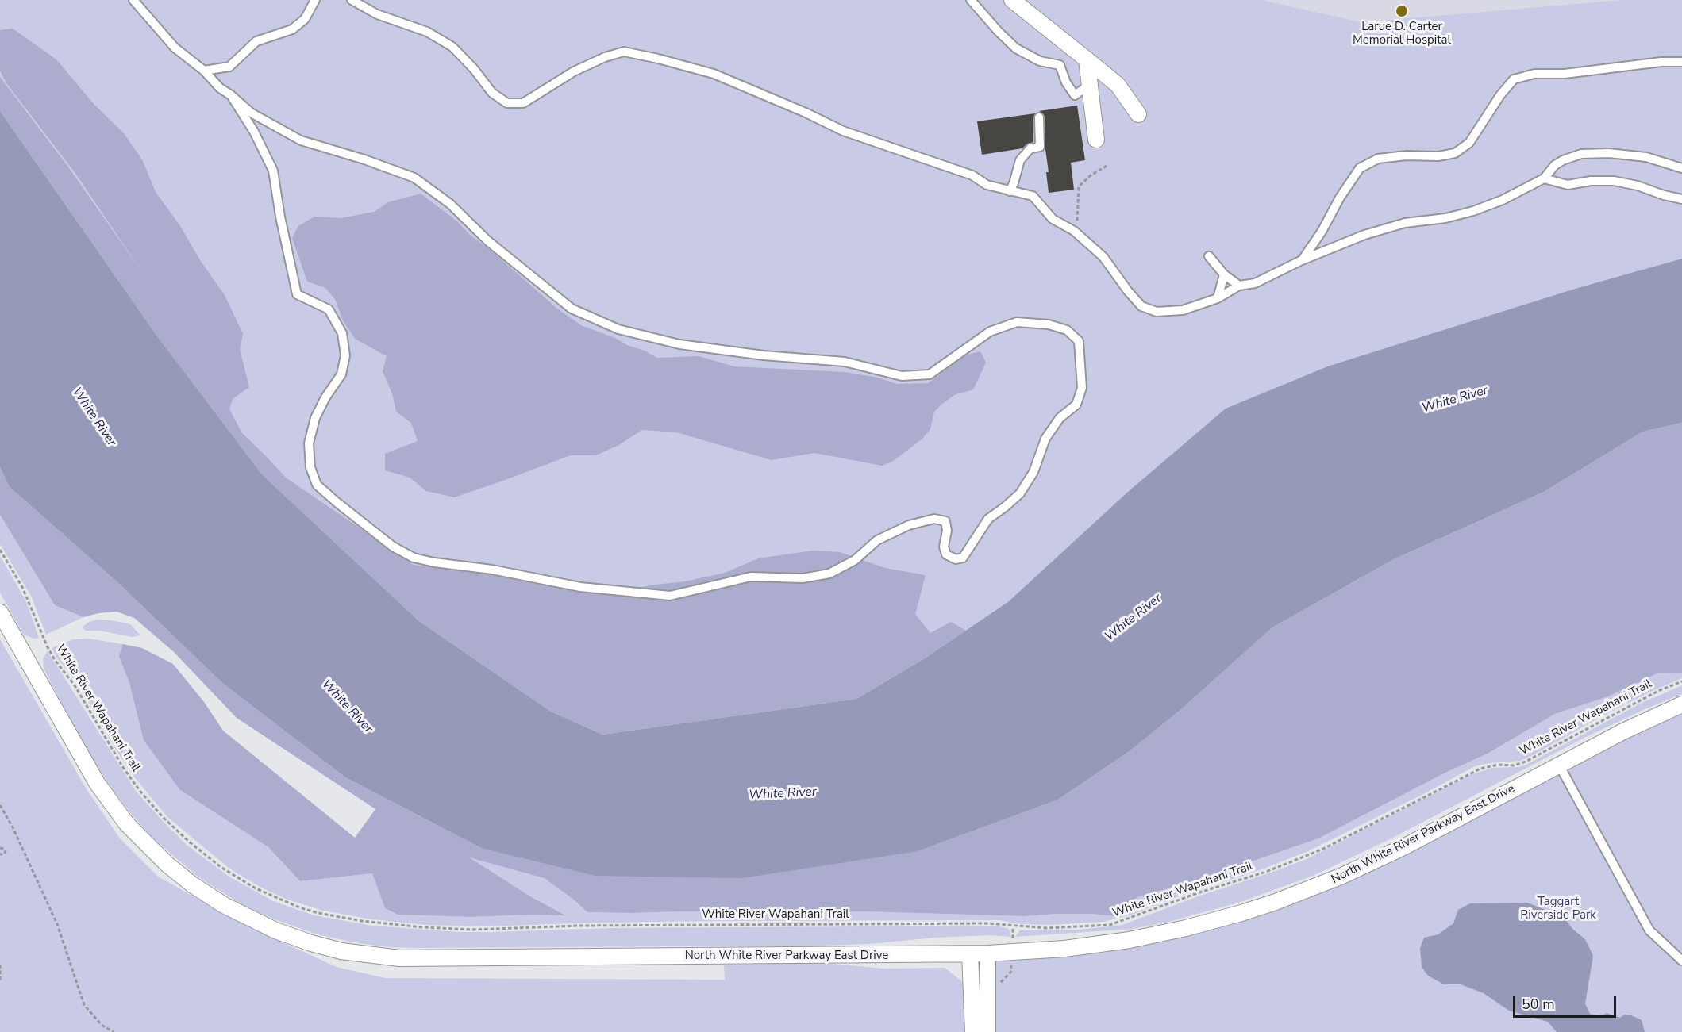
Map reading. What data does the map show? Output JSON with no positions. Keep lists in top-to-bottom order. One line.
{"streets":{"street":["North White River Parkway East Drive"],"path":["White River Wapahani Trail"]},"water":["White River"],"parks":["Taggart Riverside Park"],"places":["Larue D. Carter Memorial Hospital"],"scale_bar":"50 m"}
